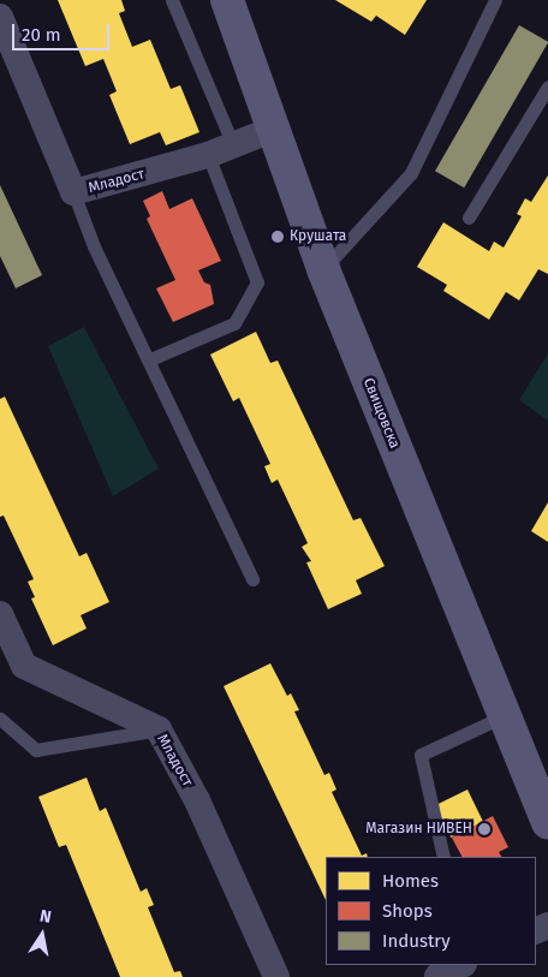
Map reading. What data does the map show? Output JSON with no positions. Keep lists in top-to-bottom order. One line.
{"streets":{"street":["Младост","Свищовска"]},"crossings":[["Младост","Свищовска"]],"places":["Крушата","Магазин НИВЕН"],"legend":["Homes","Shops","Industry"],"scale_bar":"20 m","north":"top"}
